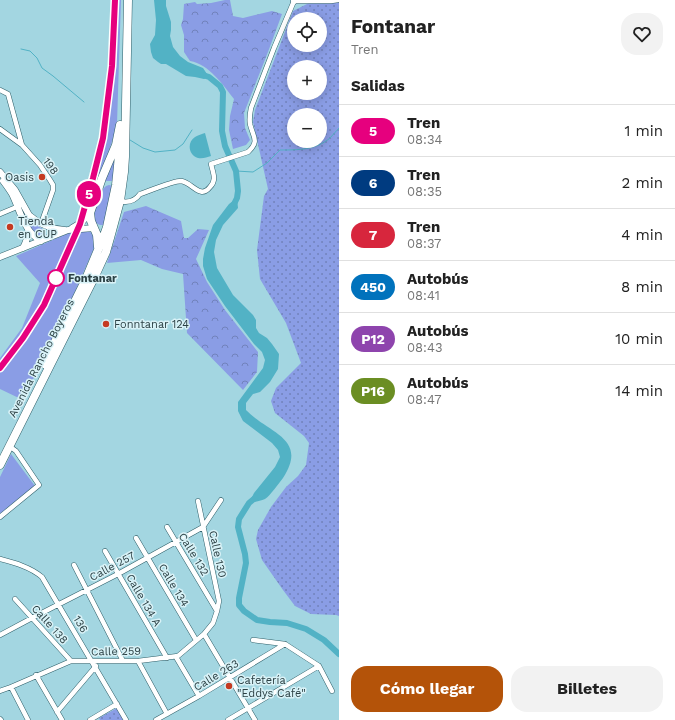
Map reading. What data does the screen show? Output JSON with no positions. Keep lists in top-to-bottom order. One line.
{"streets":{"highway":["Avenida Rancho Boyeros"],"street":["198","Calle 132","Calle 130","Calle 257","Calle 134","Calle 134 A","Calle 138","136","Calle 259","Calle 263"]},"crossings":[["Calle 132","Calle 130"],["Calle 132","Calle 257"],["Calle 132","Calle 259"],["Calle 130","Calle 257"],["Calle 130","Calle 259"],["Calle 257","Calle 134"],["Calle 257","Calle 134 A"],["Calle 257","Calle 138"],["Calle 257","136"],["Calle 134","Calle 259"],["Calle 134 A","Calle 259"],["Calle 138","Calle 259"],["136","Calle 259"]],"places":["Oasis","Tienda en CUP","Fontanar","Fonntanar 124","Cafetería \"Eddys Café\""],"page":{"on_map":"5","heading":[["Fontanar","Tren"],"Salidas"],"map_buttons":["+","−"],"list":[{"mark":"5","name":"Tren","note":"08:34","value":"1 min"},{"mark":"6","name":"Tren","note":"08:35","value":"2 min"},{"mark":"7","name":"Tren","note":"08:37","value":"4 min"},{"mark":"450","name":"Autobús","note":"08:41","value":"8 min"},{"mark":"P12","name":"Autobús","note":"08:43","value":"10 min"},{"mark":"P16","name":"Autobús","note":"08:47","value":"14 min"}],"buttons":["Cómo llegar","Billetes"]}}
